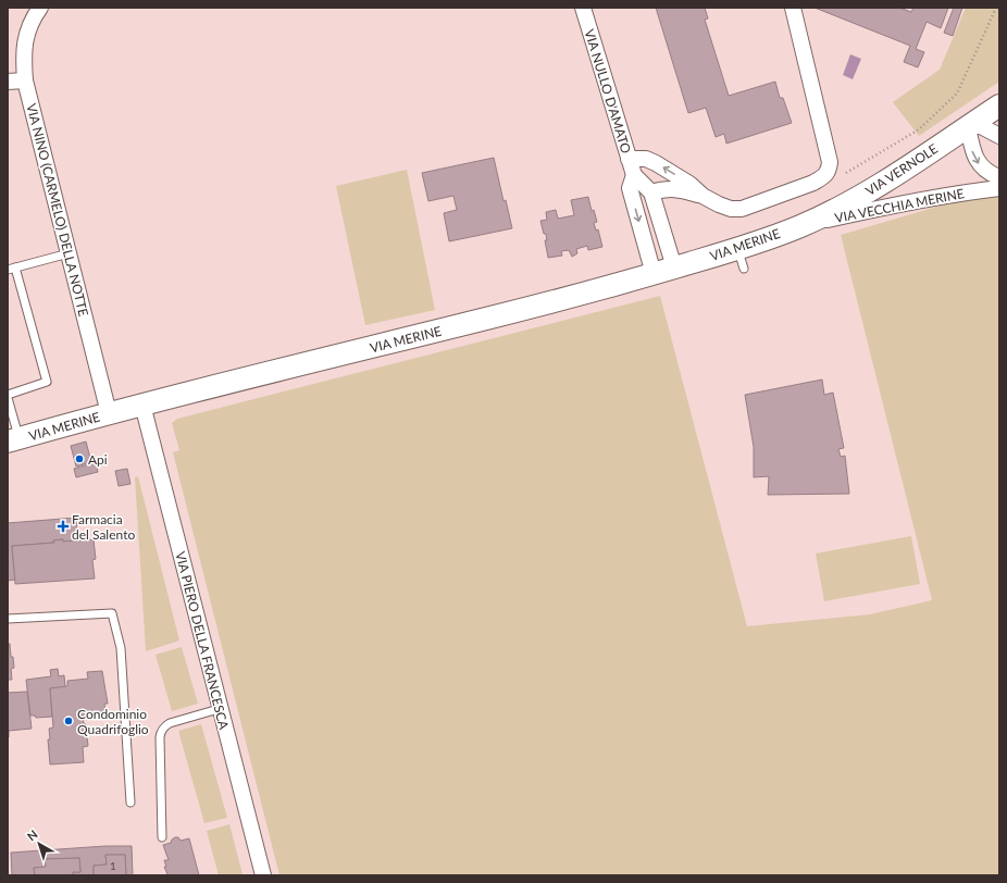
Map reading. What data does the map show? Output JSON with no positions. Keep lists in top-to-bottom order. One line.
{"streets":{"main road":["VIA VERNOLE","VIA MERINE"],"street":["VIA NULLO D'AMATO","VIA VECCHIA MERINE","VIA NINO (CARMELO) DELLA NOTTE","VIA PIERO DELLA FRANCESCA"]},"crossings":[["VIA NULLO D'AMATO","VIA MERINE"],["VIA VERNOLE","VIA VECCHIA MERINE"],["VIA VERNOLE","VIA MERINE"],["VIA VECCHIA MERINE","VIA MERINE"],["VIA NINO (CARMELO) DELLA NOTTE","VIA MERINE"],["VIA MERINE","VIA PIERO DELLA FRANCESCA"]],"places":{"other":["Api","Condominio Quadrifoglio"],"health":["Farmacia del Salento"]},"house_numbers":["1"],"north":"top left"}
